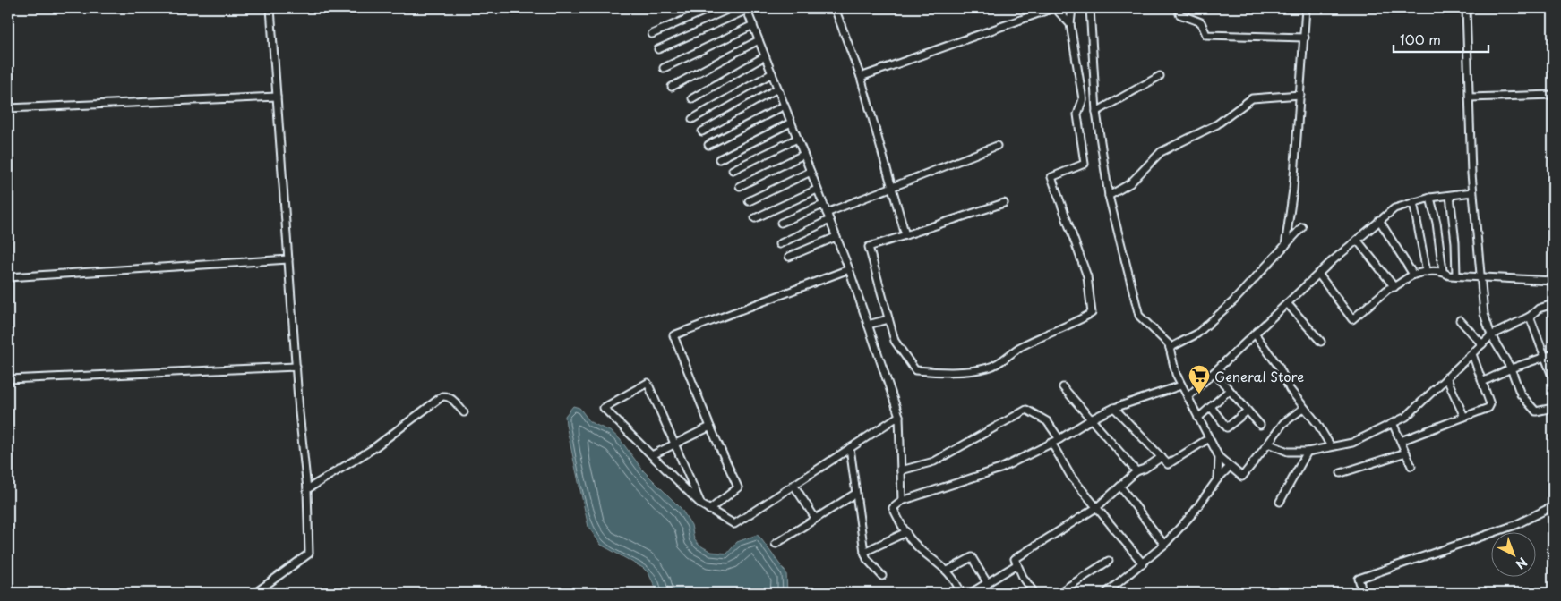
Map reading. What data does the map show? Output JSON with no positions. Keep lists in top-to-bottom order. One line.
{"places":{"supermarket":["General Store"]},"scale_bar":"100 m","north":"bottom right"}
